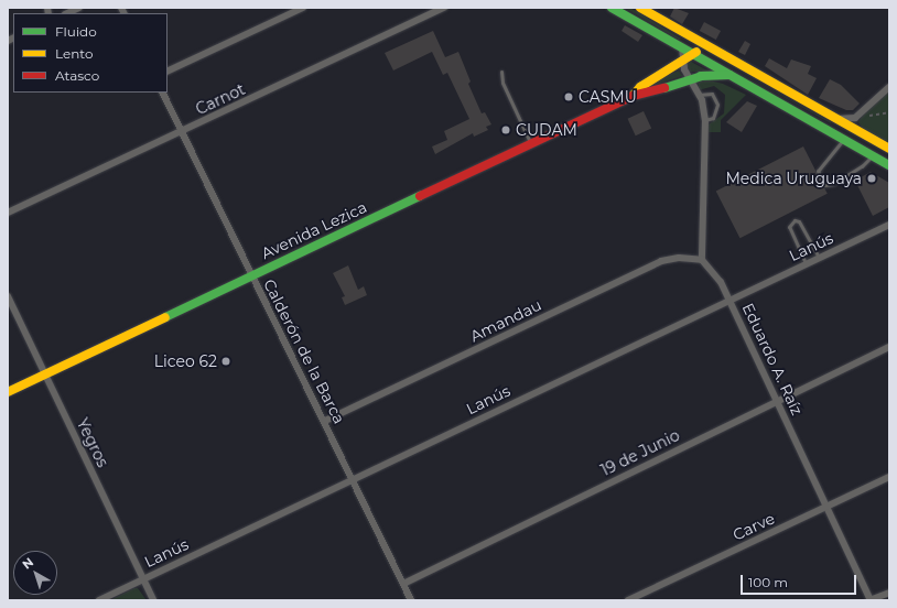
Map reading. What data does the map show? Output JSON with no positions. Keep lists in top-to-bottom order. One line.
{"streets":{"street":["Carnot","Avenida Lezica","Lanús","Amandau","Calderón de la Barca","Eduardo A. Raíz","Yegros","19 de Junio","Carve"]},"crossings":[["Carnot","Calderón de la Barca"],["Avenida Lezica","Calderón de la Barca"],["Avenida Lezica","Yegros"],["Lanús","Calderón de la Barca"],["Lanús","Eduardo A. Raíz"],["Lanús","Yegros"],["Amandau","Calderón de la Barca"],["Amandau","Eduardo A. Raíz"],["Calderón de la Barca","19 de Junio"],["Eduardo A. Raíz","19 de Junio"],["Eduardo A. Raíz","Carve"]],"places":["CASMU","CUDAM","Medica Uruguaya","Liceo 62"],"legend":["Fluido","Lento","Atasco"],"scale_bar":"100 m","north":"top left"}
